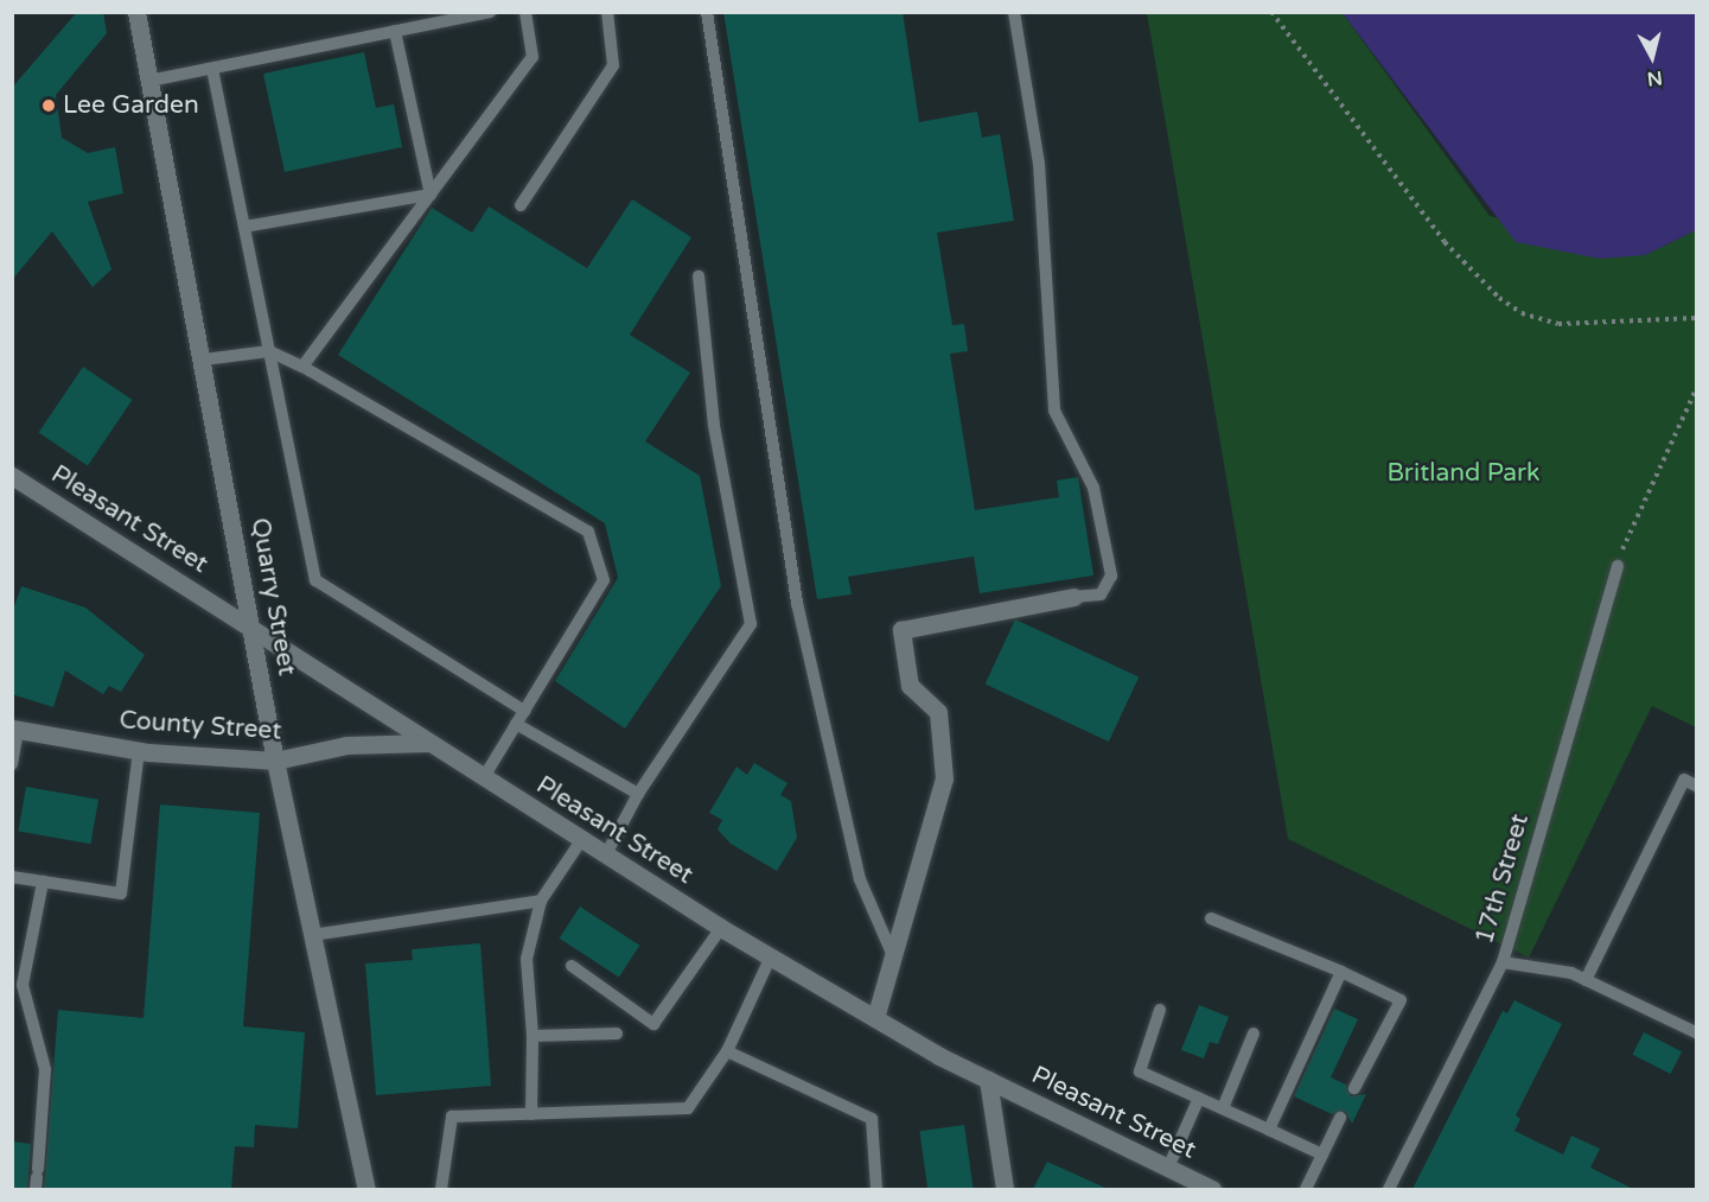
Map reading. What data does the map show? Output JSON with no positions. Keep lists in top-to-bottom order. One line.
{"streets":{"main road":["Pleasant Street","Quarry Street","County Street"],"lane":["17th Street"]},"crossings":[["Pleasant Street","Quarry Street"],["Pleasant Street","County Street"],["Quarry Street","County Street"]],"parks":["Britland Park"],"places":["Lee Garden"],"north":"bottom"}
